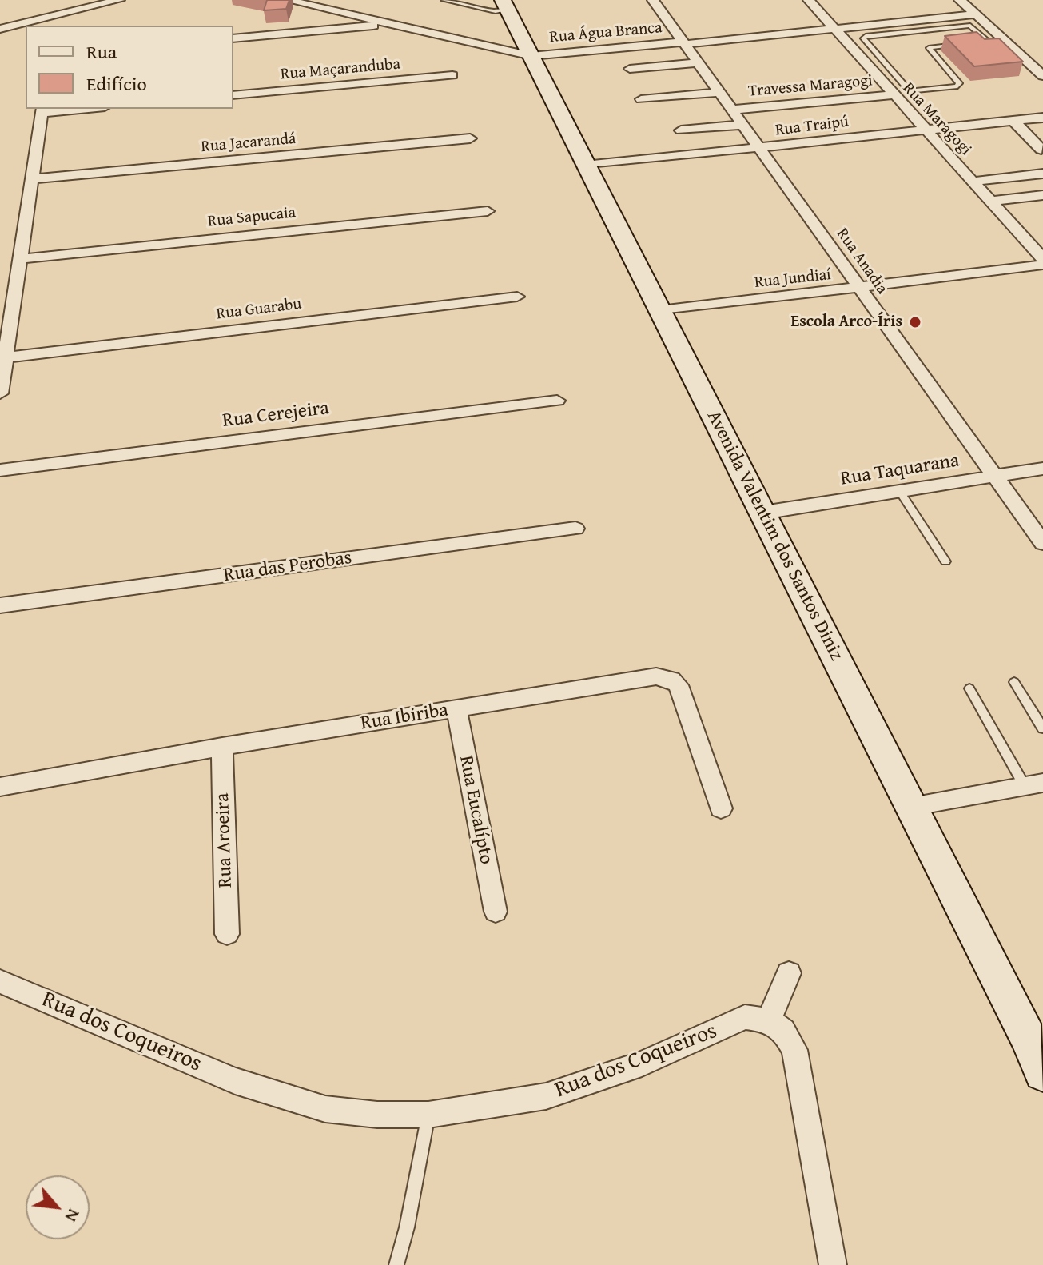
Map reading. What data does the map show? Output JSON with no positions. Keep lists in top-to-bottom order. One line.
{"streets":{"street":["Rua Água Branca","Rua Maçaranduba","Travessa Maragogi","Rua Maragogi","Rua Traipú","Rua Jacarandá","Rua Sapucaia","Rua Anadia","Rua Jundiaí","Rua Guarabu","Rua Cerejeira","Rua Taquarana","Avenida Valentim dos Santos Diniz","Rua das Perobas","Rua Ibiriba","Rua Eucalípto","Rua Aroeira","Rua dos Coqueiros"]},"crossings":[["Rua Água Branca","Rua Maragogi"],["Rua Água Branca","Rua Anadia"],["Rua Água Branca","Avenida Valentim dos Santos Diniz"],["Travessa Maragogi","Rua Maragogi"],["Travessa Maragogi","Rua Anadia"],["Rua Maragogi","Rua Traipú"],["Rua Traipú","Rua Anadia"],["Rua Traipú","Avenida Valentim dos Santos Diniz"],["Rua Anadia","Rua Jundiaí"],["Rua Anadia","Rua Taquarana"],["Rua Jundiaí","Avenida Valentim dos Santos Diniz"],["Rua Taquarana","Avenida Valentim dos Santos Diniz"],["Rua Ibiriba","Rua Eucalípto"],["Rua Ibiriba","Rua Aroeira"]],"places":["Escola Arco-Íris"],"legend":["Rua","Edifício"],"north":"bottom right"}
